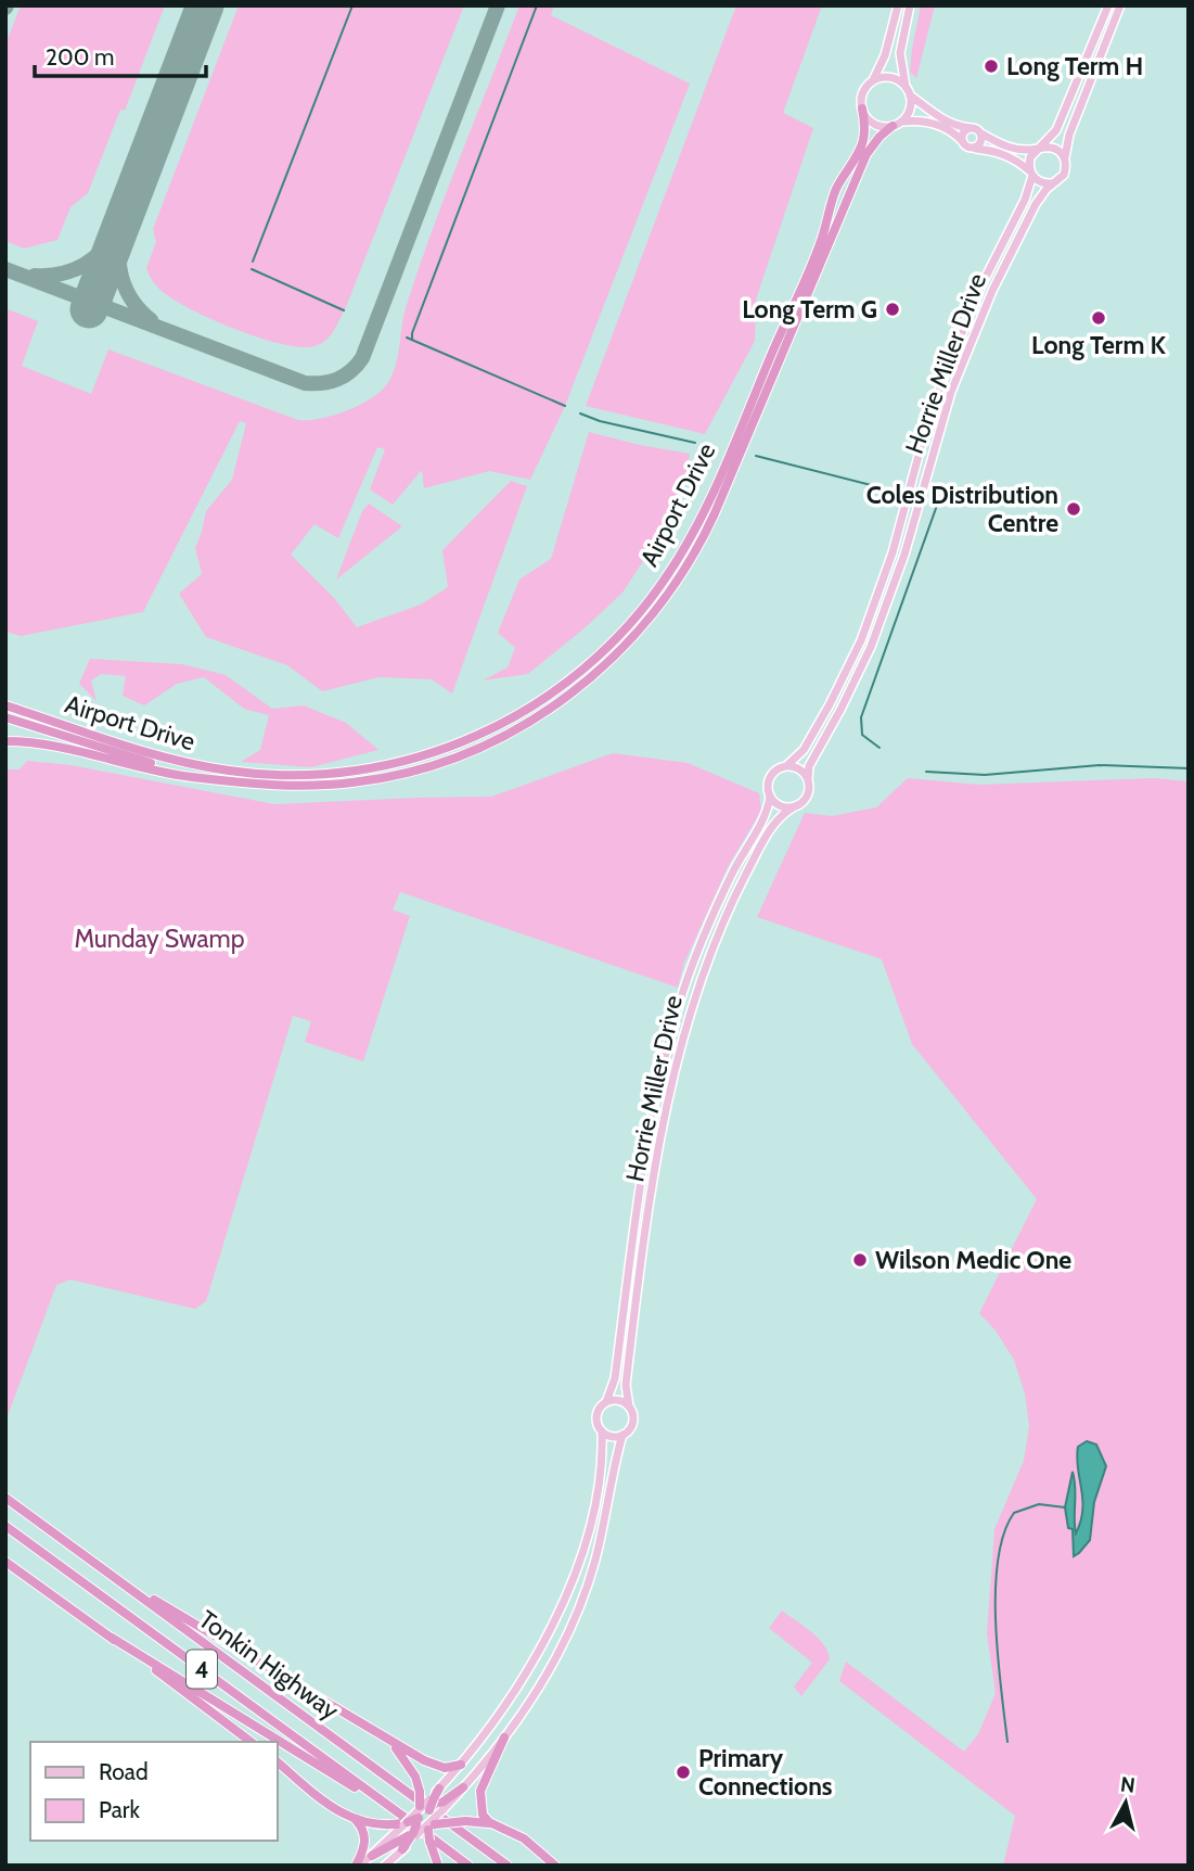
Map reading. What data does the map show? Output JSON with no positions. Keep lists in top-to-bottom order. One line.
{"streets":{"highway":["Airport Drive","Tonkin Highway","4"],"main road":["Horrie Miller Drive"]},"parks":["Munday Swamp"],"places":["Long Term H","Long Term G","Long Term K","Coles Distribution Centre","Wilson Medic One","Primary Connections"],"legend":["Road","Park"],"scale_bar":"200 m","north":"top"}
